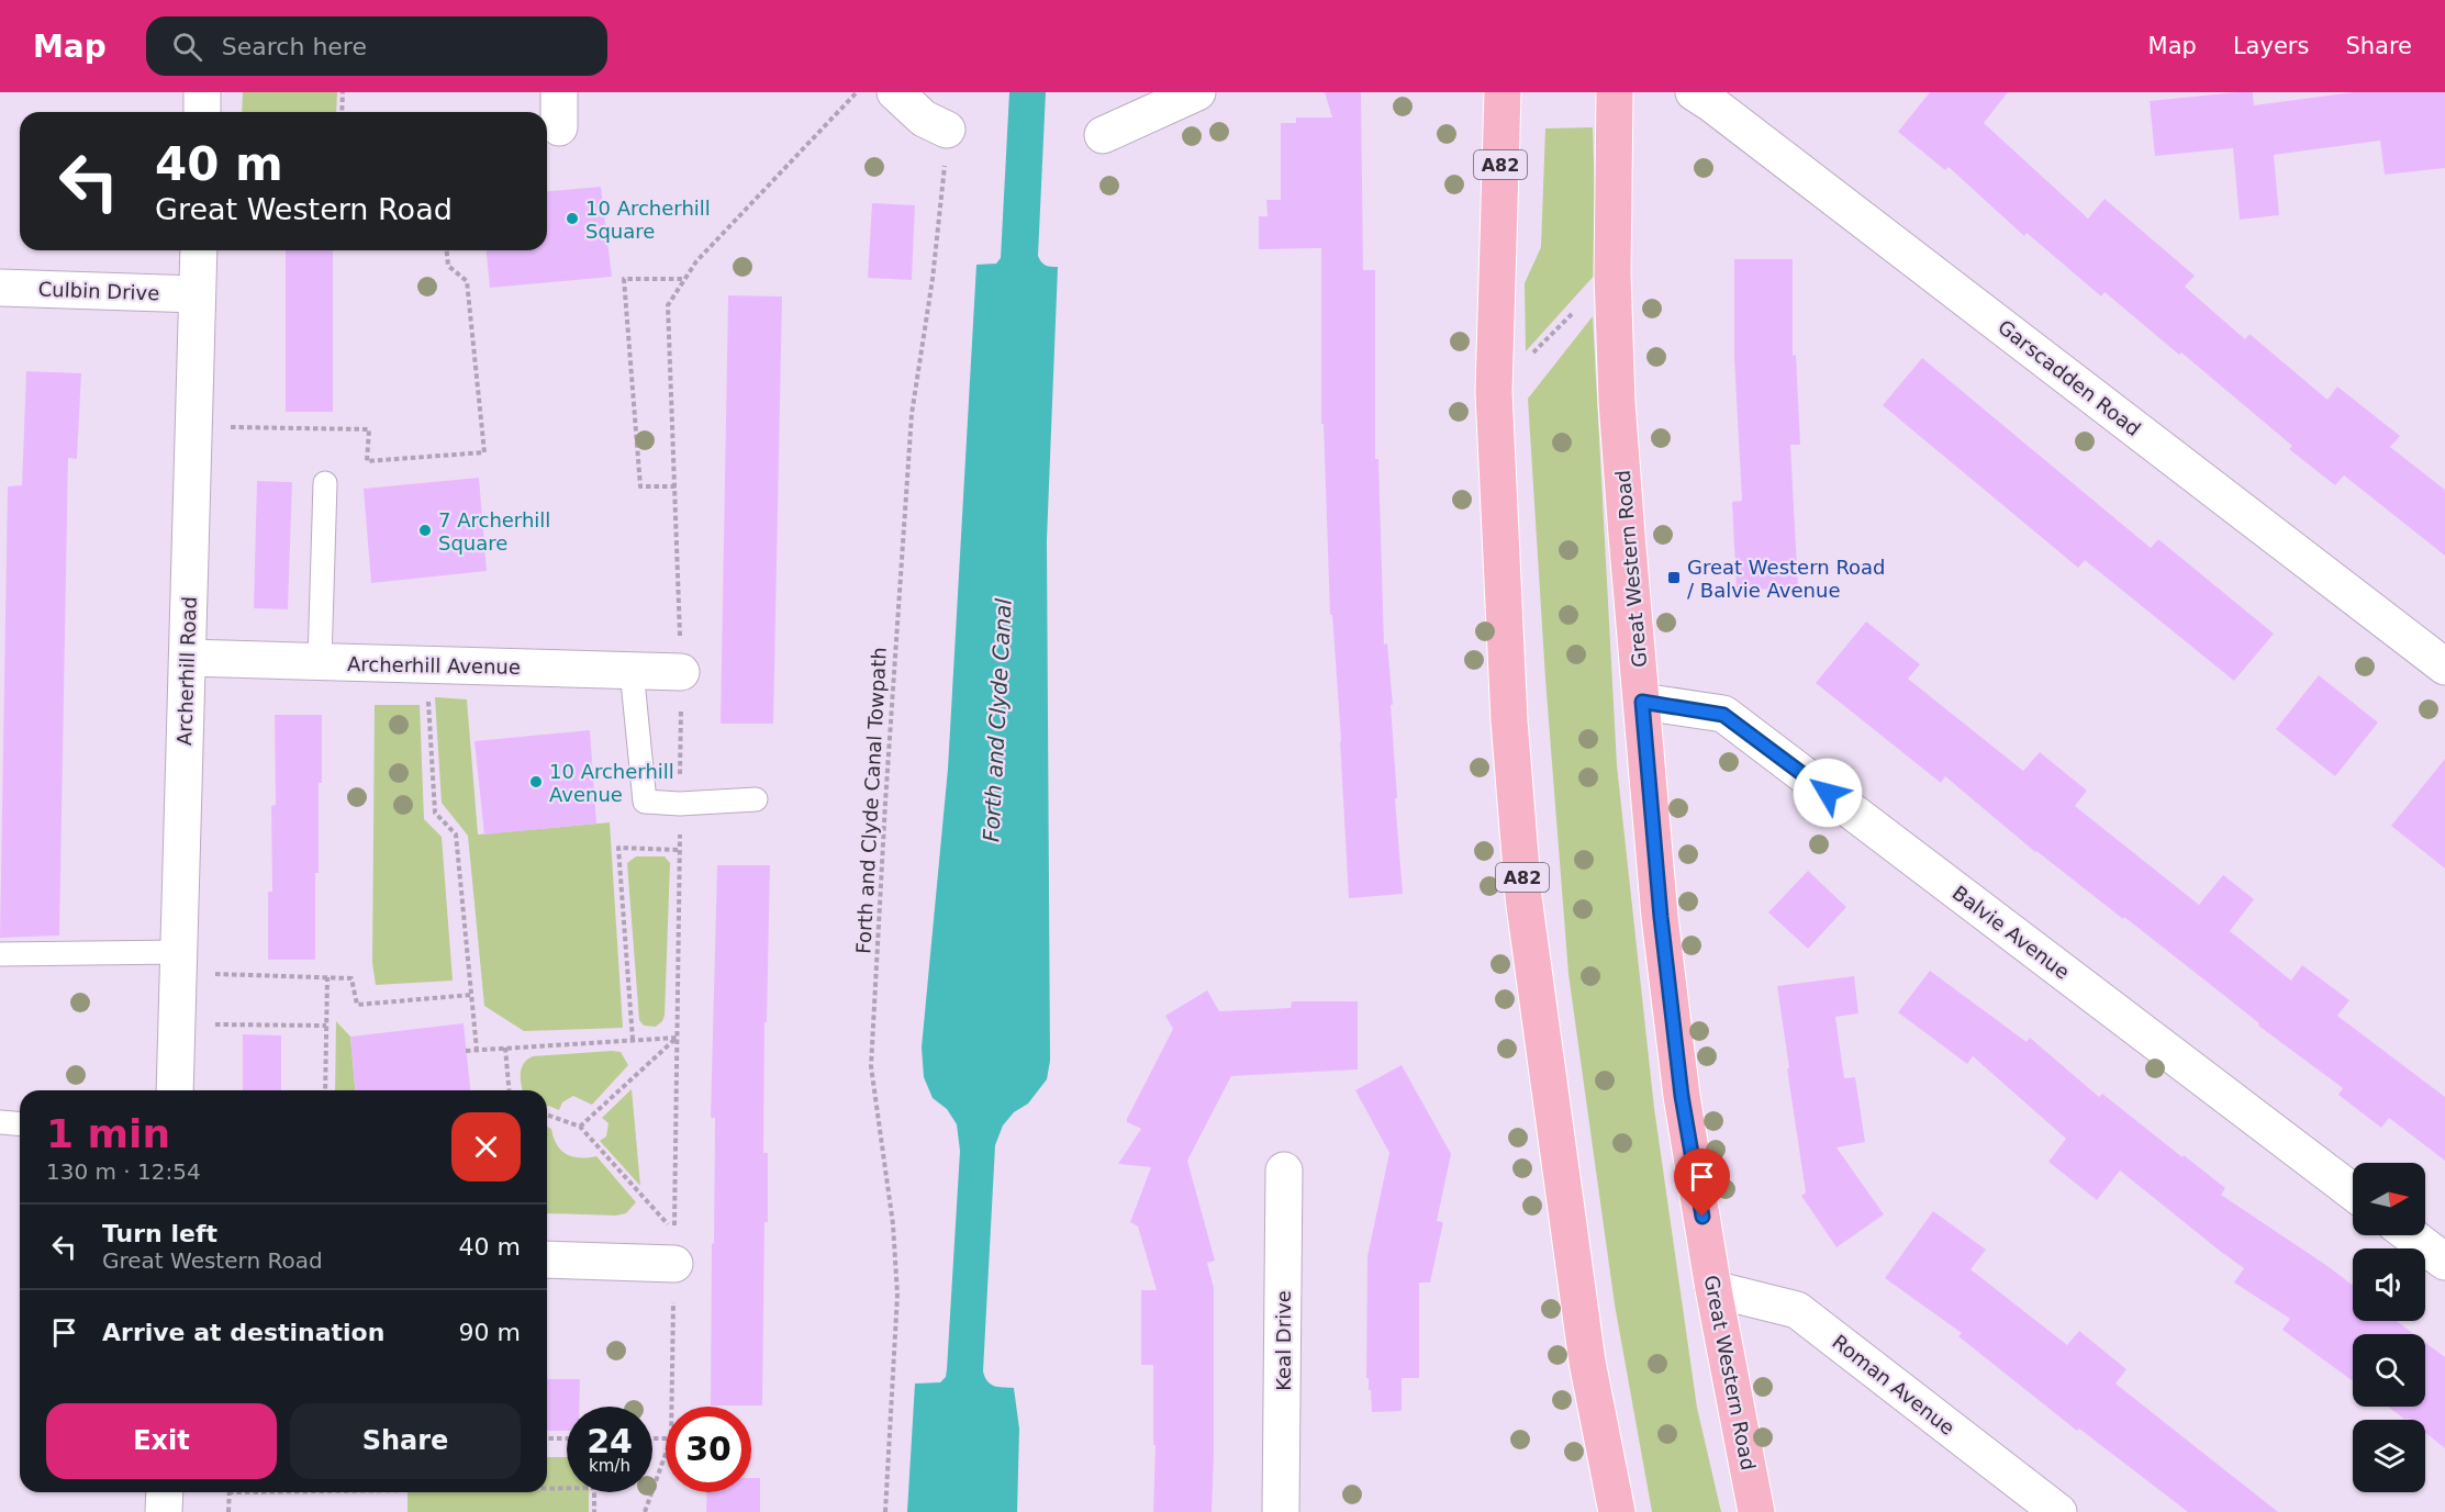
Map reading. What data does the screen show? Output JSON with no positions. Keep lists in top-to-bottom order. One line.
{"streets":{"main road":["A82","Great Western Road"],"street":["Culbin Drive","Garscadden Road","Archerhill Avenue","Archerhill Road","Balvie Avenue","Keal Drive","Roman Avenue"],"path":["Forth and Clyde Canal Towpath"]},"crossings":[["Culbin Drive","Archerhill Road"],["Great Western Road","Balvie Avenue"],["Great Western Road","Roman Avenue"],["Archerhill Avenue","Archerhill Road"]],"water":["Forth and Clyde Canal"],"places":{"other":["10 Archerhill Square","7 Archerhill Square","10 Archerhill Avenue"],"transit":["Great Western Road / Balvie Avenue"]},"north":"right","page":{"header":"Map","search":"Search here","nav":["Map","Layers","Share"],"turn":["40 m","Great Western Road"],"heading":["1 min","130 m · 12:54"],"list":[{"name":"Turn left","note":"Great Western Road","value":"40 m"},{"name":"Arrive at destination","value":"90 m"}],"buttons":["Exit","Share"],"speed":"24 km/h","limit":"30"}}
